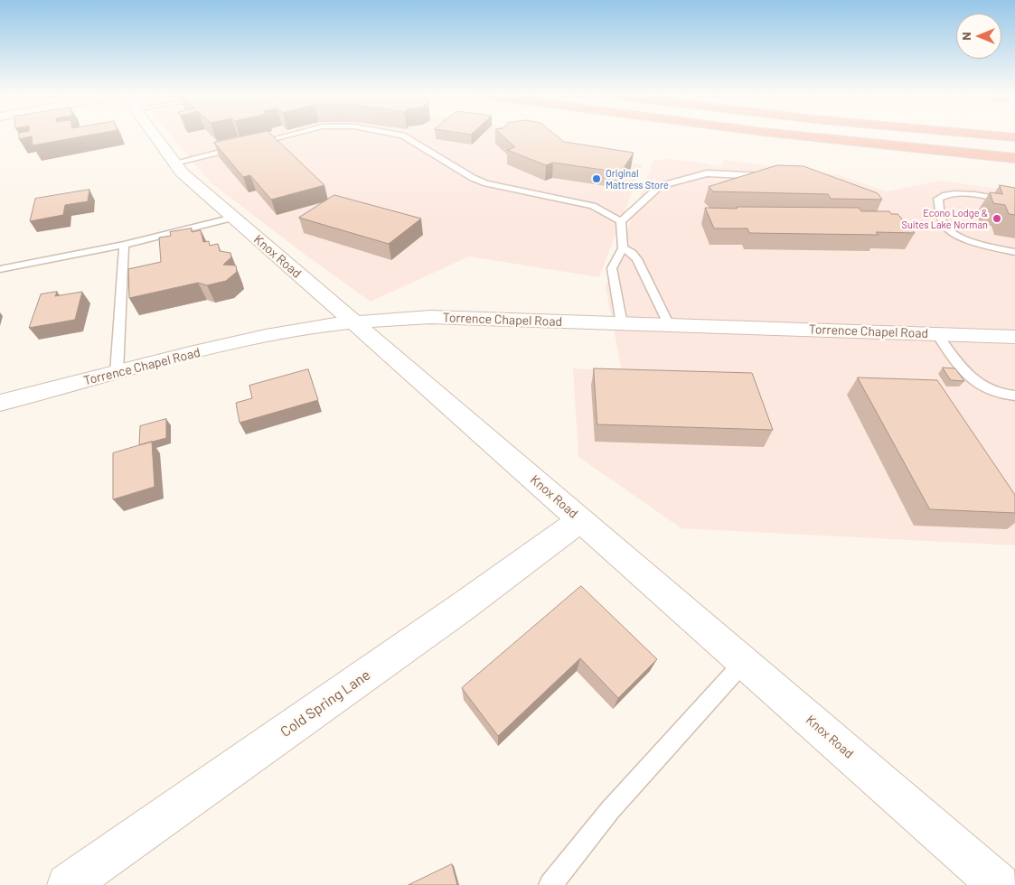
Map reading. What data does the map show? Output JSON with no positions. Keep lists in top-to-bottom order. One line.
{"streets":{"street":["Knox Road","Torrence Chapel Road","Cold Spring Lane"]},"crossings":[["Knox Road","Torrence Chapel Road"],["Knox Road","Cold Spring Lane"]],"places":["Original Mattress Store","Econo Lodge & Suites Lake Norman"],"north":"left"}
